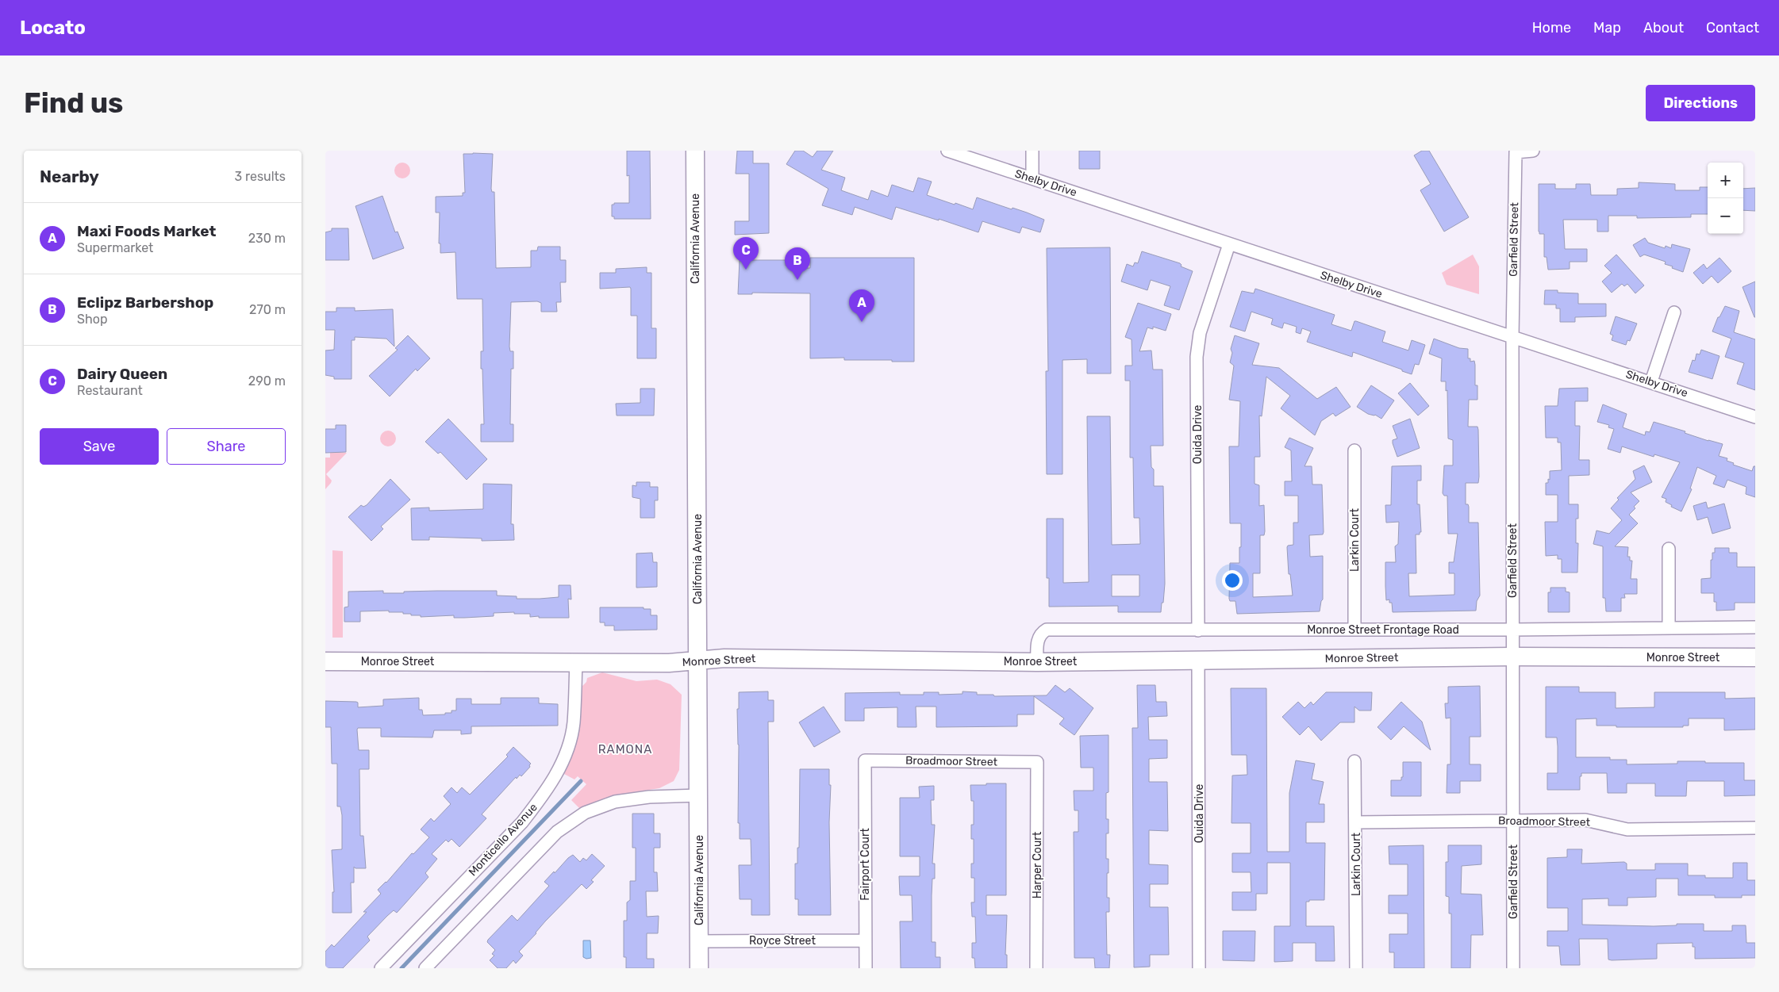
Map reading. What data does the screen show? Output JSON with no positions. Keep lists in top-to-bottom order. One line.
{"streets":{"main road":["California Avenue","Monroe Street"],"street":["Shelby Drive","Garfield Street","Ouida Drive","Larkin Court","Monroe Street Frontage Road","Broadmoor Street","Monticello Avenue","Fairport Court","Harper Court","Royce Street"]},"crossings":[["Shelby Drive","Garfield Street"],["Shelby Drive","Ouida Drive"],["California Avenue","Monroe Street"],["California Avenue","Royce Street"],["Garfield Street","Monroe Street Frontage Road"],["Garfield Street","Monroe Street"],["Garfield Street","Broadmoor Street"],["Ouida Drive","Monroe Street Frontage Road"],["Ouida Drive","Monroe Street"],["Larkin Court","Monroe Street Frontage Road"],["Larkin Court","Broadmoor Street"],["Monroe Street Frontage Road","Monroe Street"],["Monroe Street","Monticello Avenue"],["Broadmoor Street","Fairport Court"],["Broadmoor Street","Harper Court"],["Fairport Court","Royce Street"]],"districts":["RAMONA"],"page":{"header":"Locato","nav":["Home","Map","About","Contact"],"buttons":["Directions",["Save","Share"]],"title":"Find us","heading":["Nearby","3 results"],"map_buttons":["+","−"],"list":[{"mark":"A","name":"Maxi Foods Market","note":"Supermarket","value":"230 m"},{"mark":"B","name":"Eclipz Barbershop","note":"Shop","value":"270 m"},{"mark":"C","name":"Dairy Queen","note":"Restaurant","value":"290 m"}],"pins":["C","B","A"]}}
